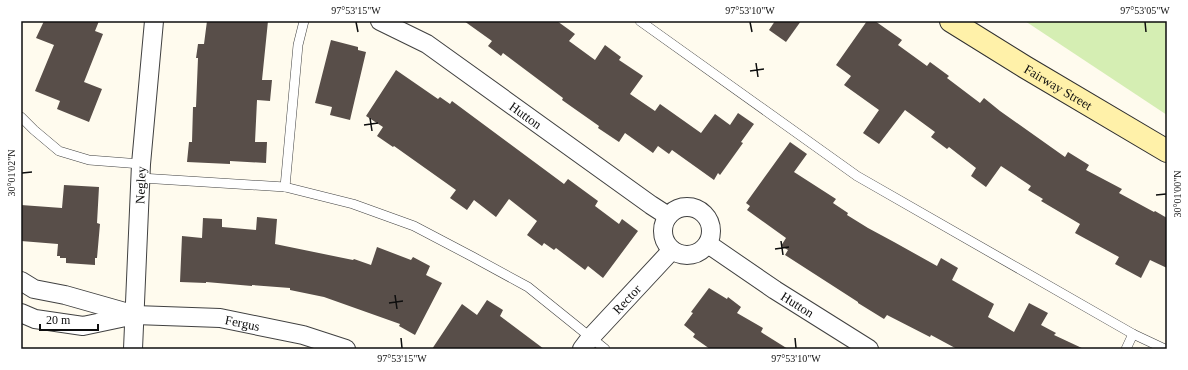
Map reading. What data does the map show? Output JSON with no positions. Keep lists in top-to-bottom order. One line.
{"streets":{"street":["Fairway Street","Hutton","Negley","Rector","Fergus"]},"crossings":[["Hutton","Rector"],["Negley","Fergus"]],"scale_bar":"20 m","coordinates":["97°53'15\"W","97°53'10\"W","97°53'05\"W","30°01'02\"N","30°01'00\"N"]}
